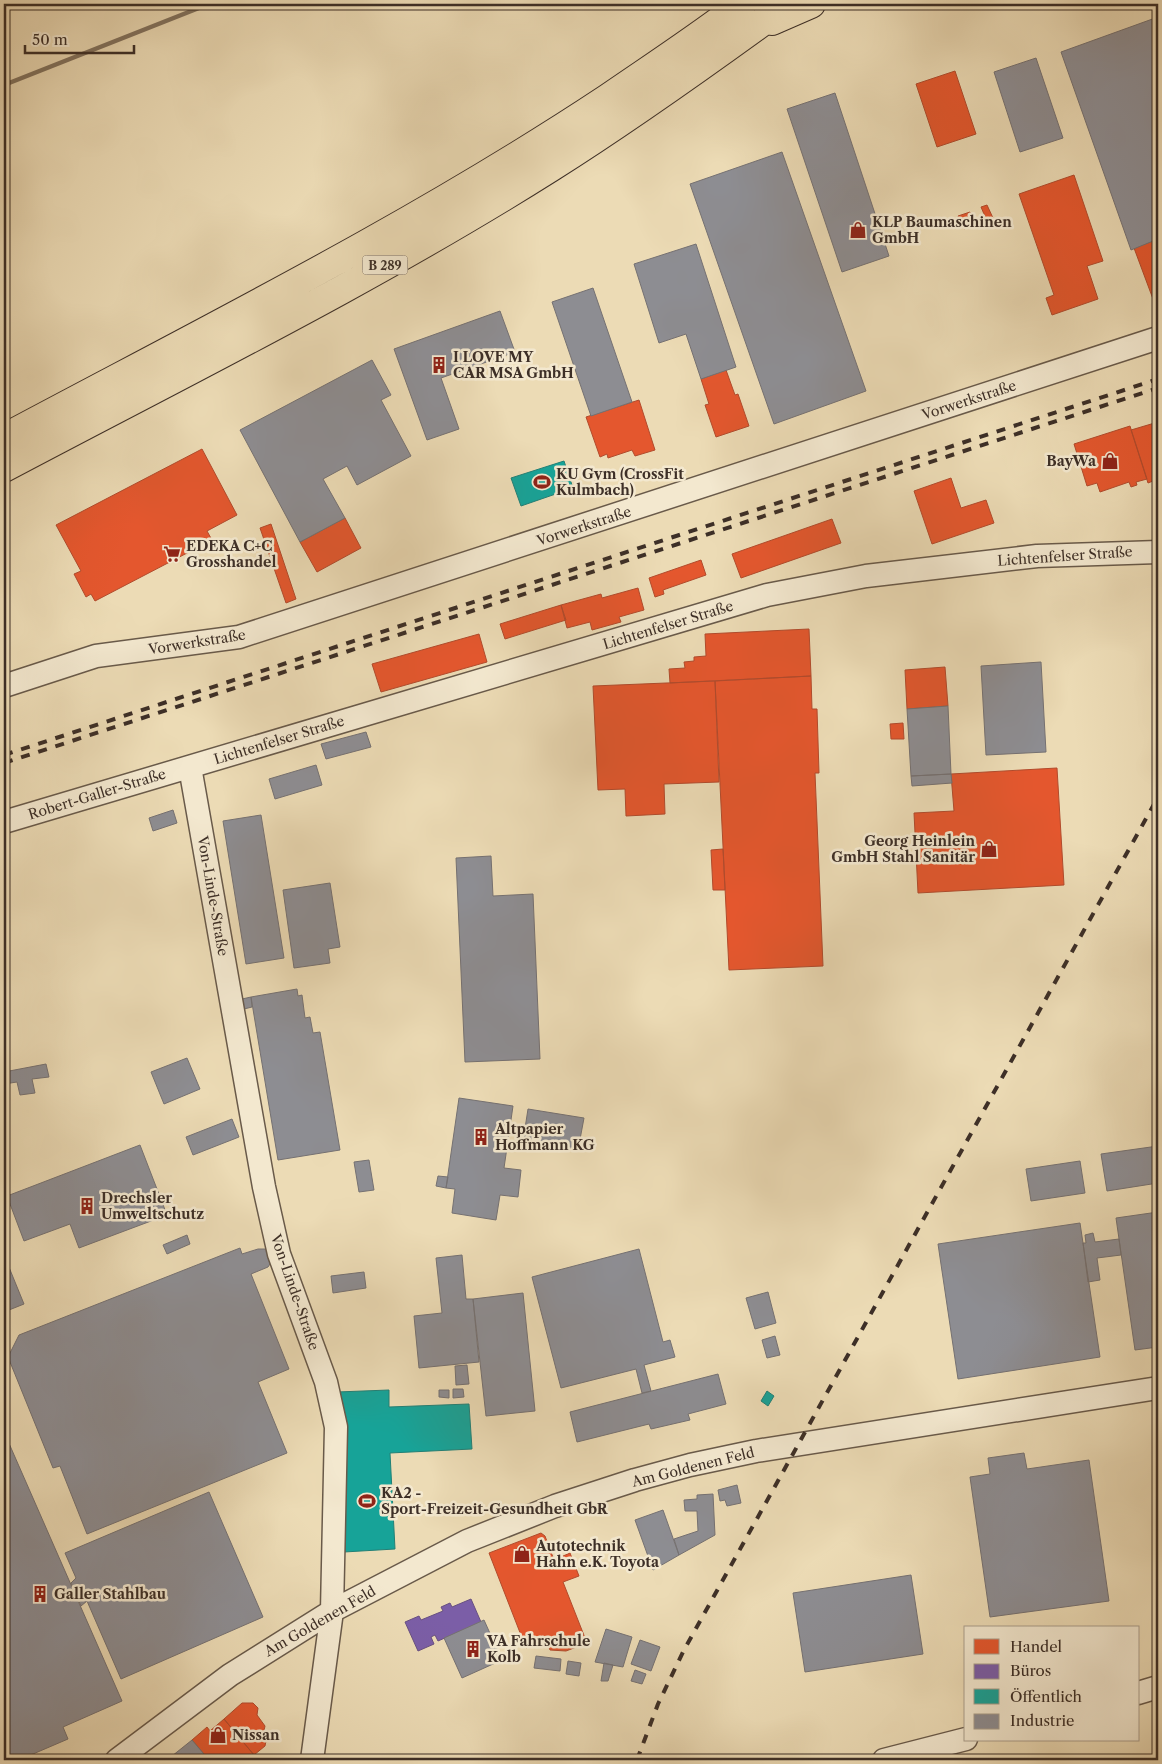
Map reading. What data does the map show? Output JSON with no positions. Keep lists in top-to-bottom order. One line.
{"streets":{"highway":["B 289"],"street":["Vorwerkstraße","Lichtenfelser Straße","Robert-Galler-Straße","Von-Linde-Straße","Am Goldenen Feld"]},"crossings":[["Lichtenfelser Straße","Robert-Galler-Straße"],["Lichtenfelser Straße","Von-Linde-Straße"],["Robert-Galler-Straße","Von-Linde-Straße"],["Von-Linde-Straße","Am Goldenen Feld"]],"places":{"shop":["KLP Baumaschinen GmbH","BayWa","Georg Heinlein GmbH Stahl Sanitär","Autotechnik Hahn e.K. Toyota","Nissan"],"building":["I LOVE MY CAR MSA GmbH","Altpapier Hoffmann KG","Drechsler Umweltschutz","Galler Stahlbau","VA Fahrschule Kolb"],"sports":["KU Gym (CrossFit Kulmbach)","KA2 - Sport-Freizeit-Gesundheit GbR"],"supermarket":["EDEKA C+C Grosshandel"]},"legend":["Handel","Büros","Öffentlich","Industrie"],"scale_bar":"50 m"}
